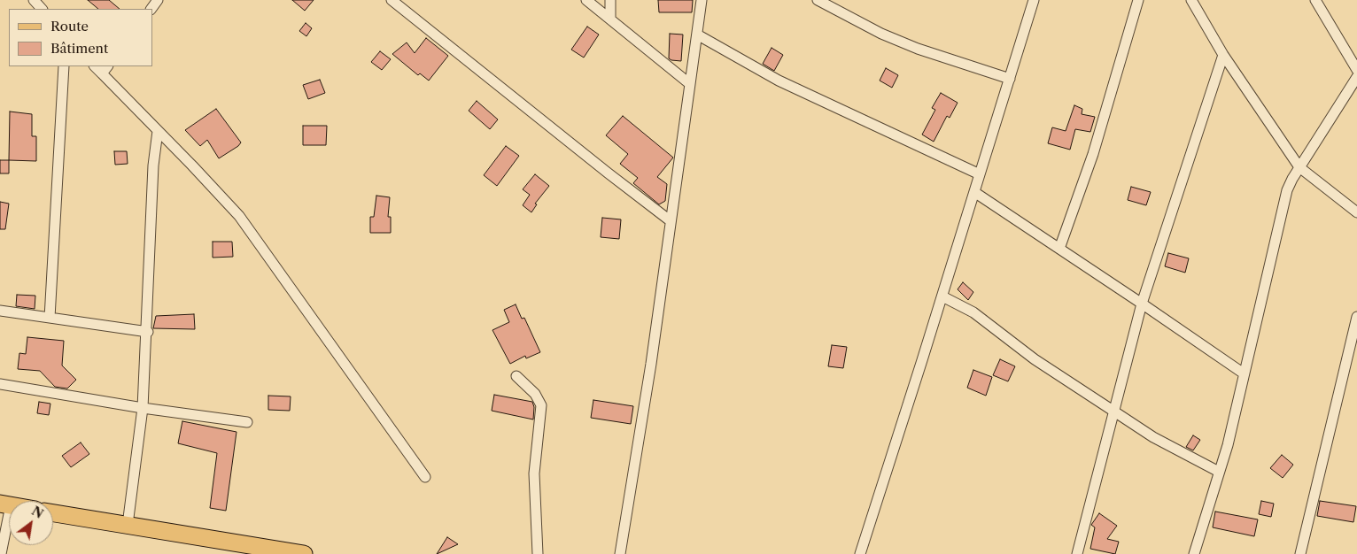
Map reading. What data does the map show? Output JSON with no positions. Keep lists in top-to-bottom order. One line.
{"legend":["Route","Bâtiment"],"north":"top right"}
